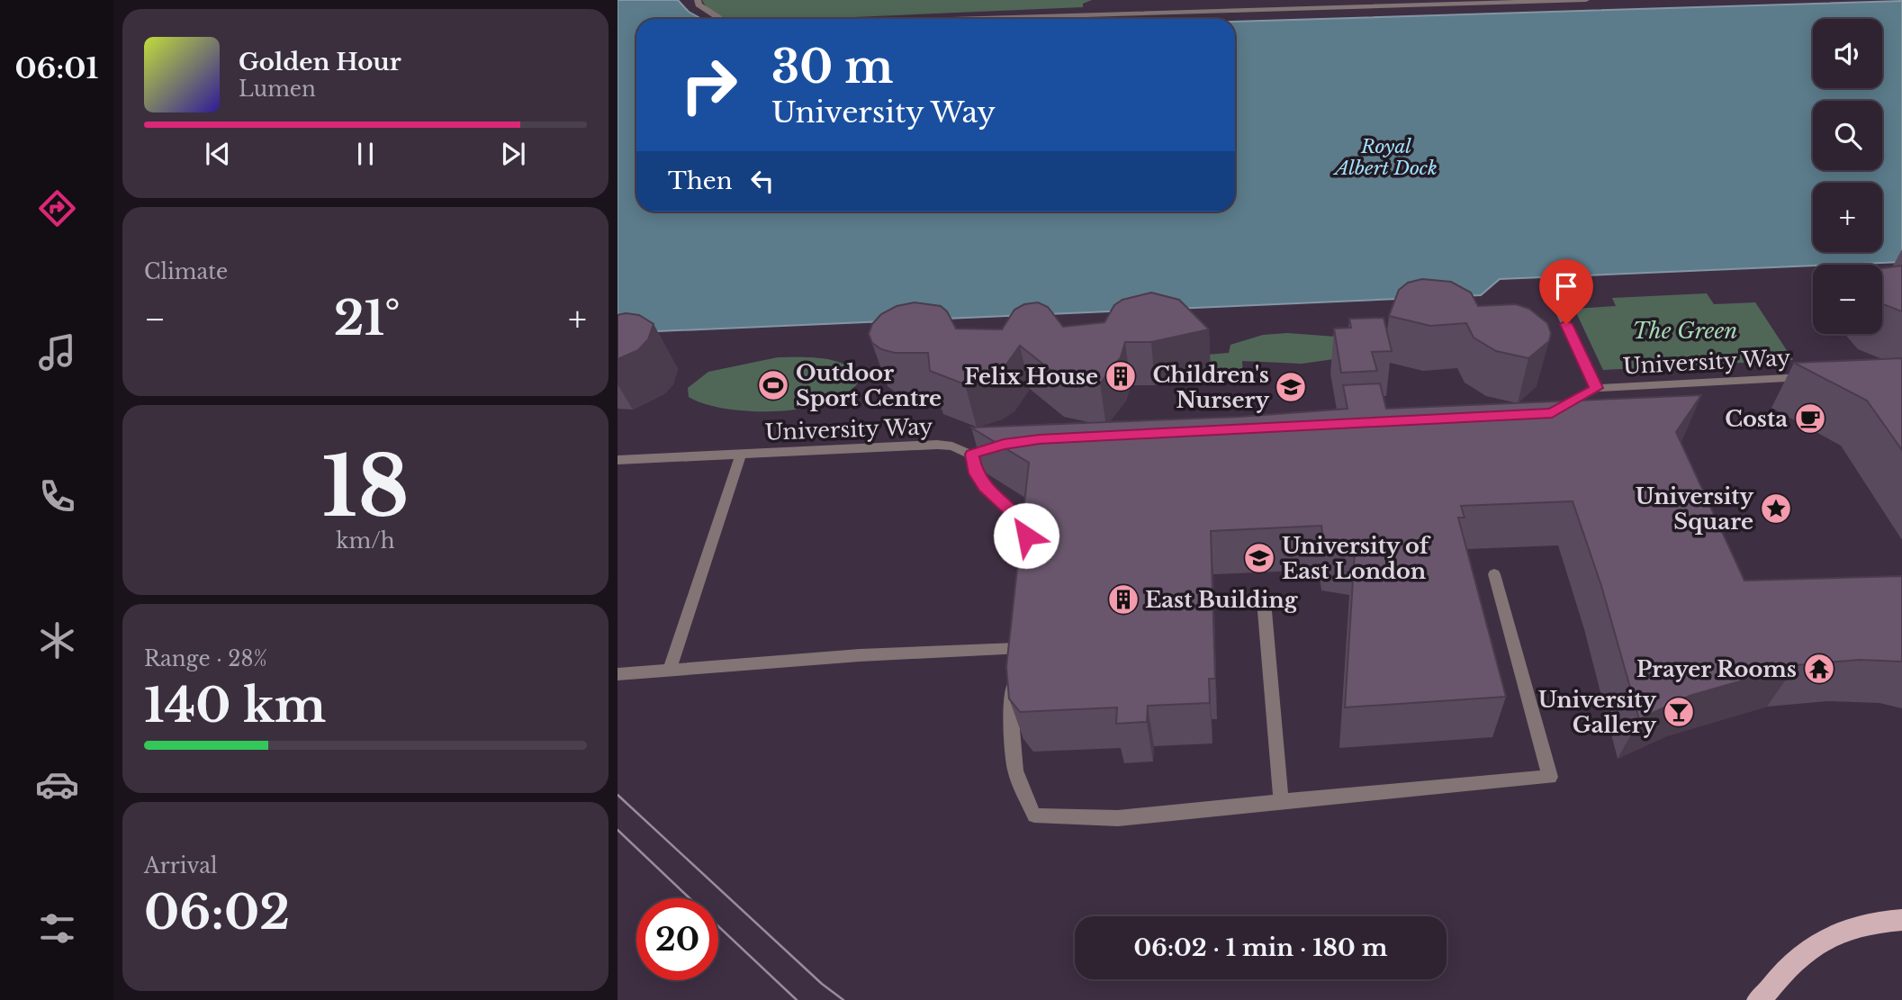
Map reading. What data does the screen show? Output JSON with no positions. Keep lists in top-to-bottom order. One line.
{"streets":{"lane":["University Way"]},"water":["Royal Albert Dock"],"parks":["The Green"],"places":{"building":["Felix House","East Building"],"sports":["Outdoor Sport Centre"],"school or university":["Children's Nursery","University of East London"],"cafe":["Costa"],"place":["University Square"],"temple":["Prayer Rooms"],"bar":["University Gallery"]},"page":{"tabs":"06:01","map_buttons":["+","−"],"turn":["30 m","University Way"],"song":["Golden Hour","Lumen"],"then":"Then","tile":["Climate",["18","km/h"],["Range · 28%","140 km"],["Arrival","06:02"]],"heat":["−","21°","+"],"limit":"20","trip":"06:02 · 1 min · 180 m"}}
